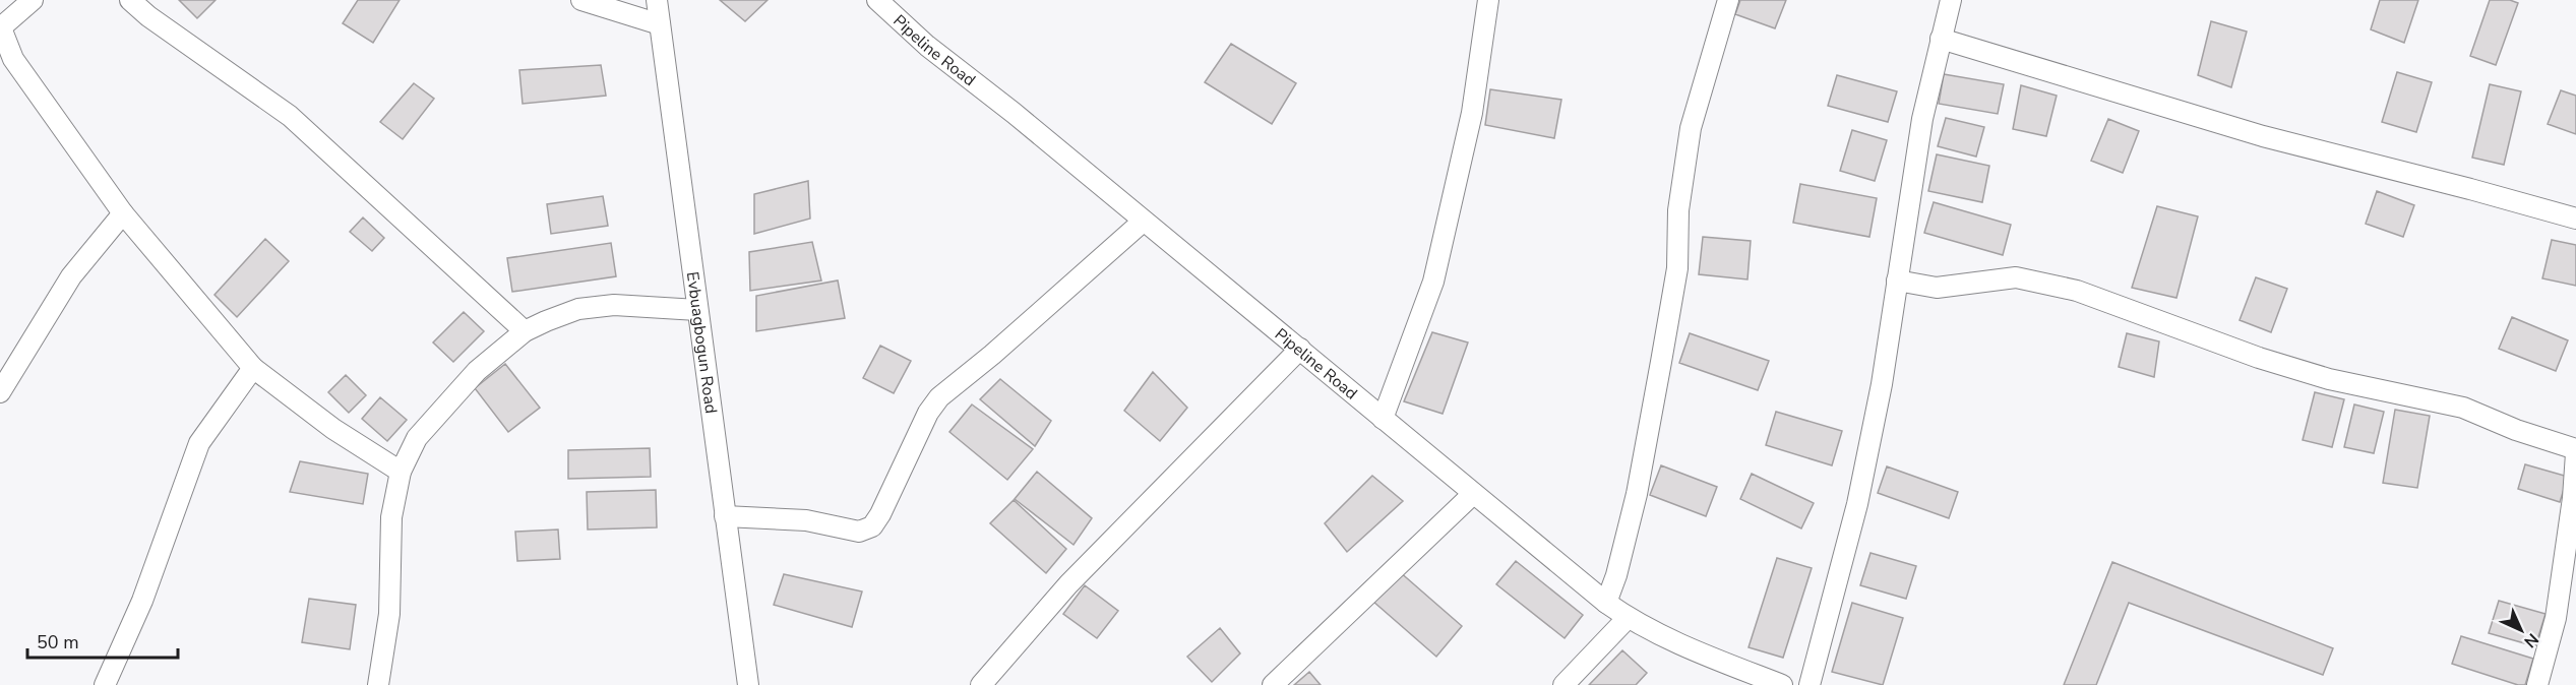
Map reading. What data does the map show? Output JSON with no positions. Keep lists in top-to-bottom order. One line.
{"streets":{"street":["Pipeline Road","Evbuagbogun Road"]},"scale_bar":"50 m","north":"bottom right"}
